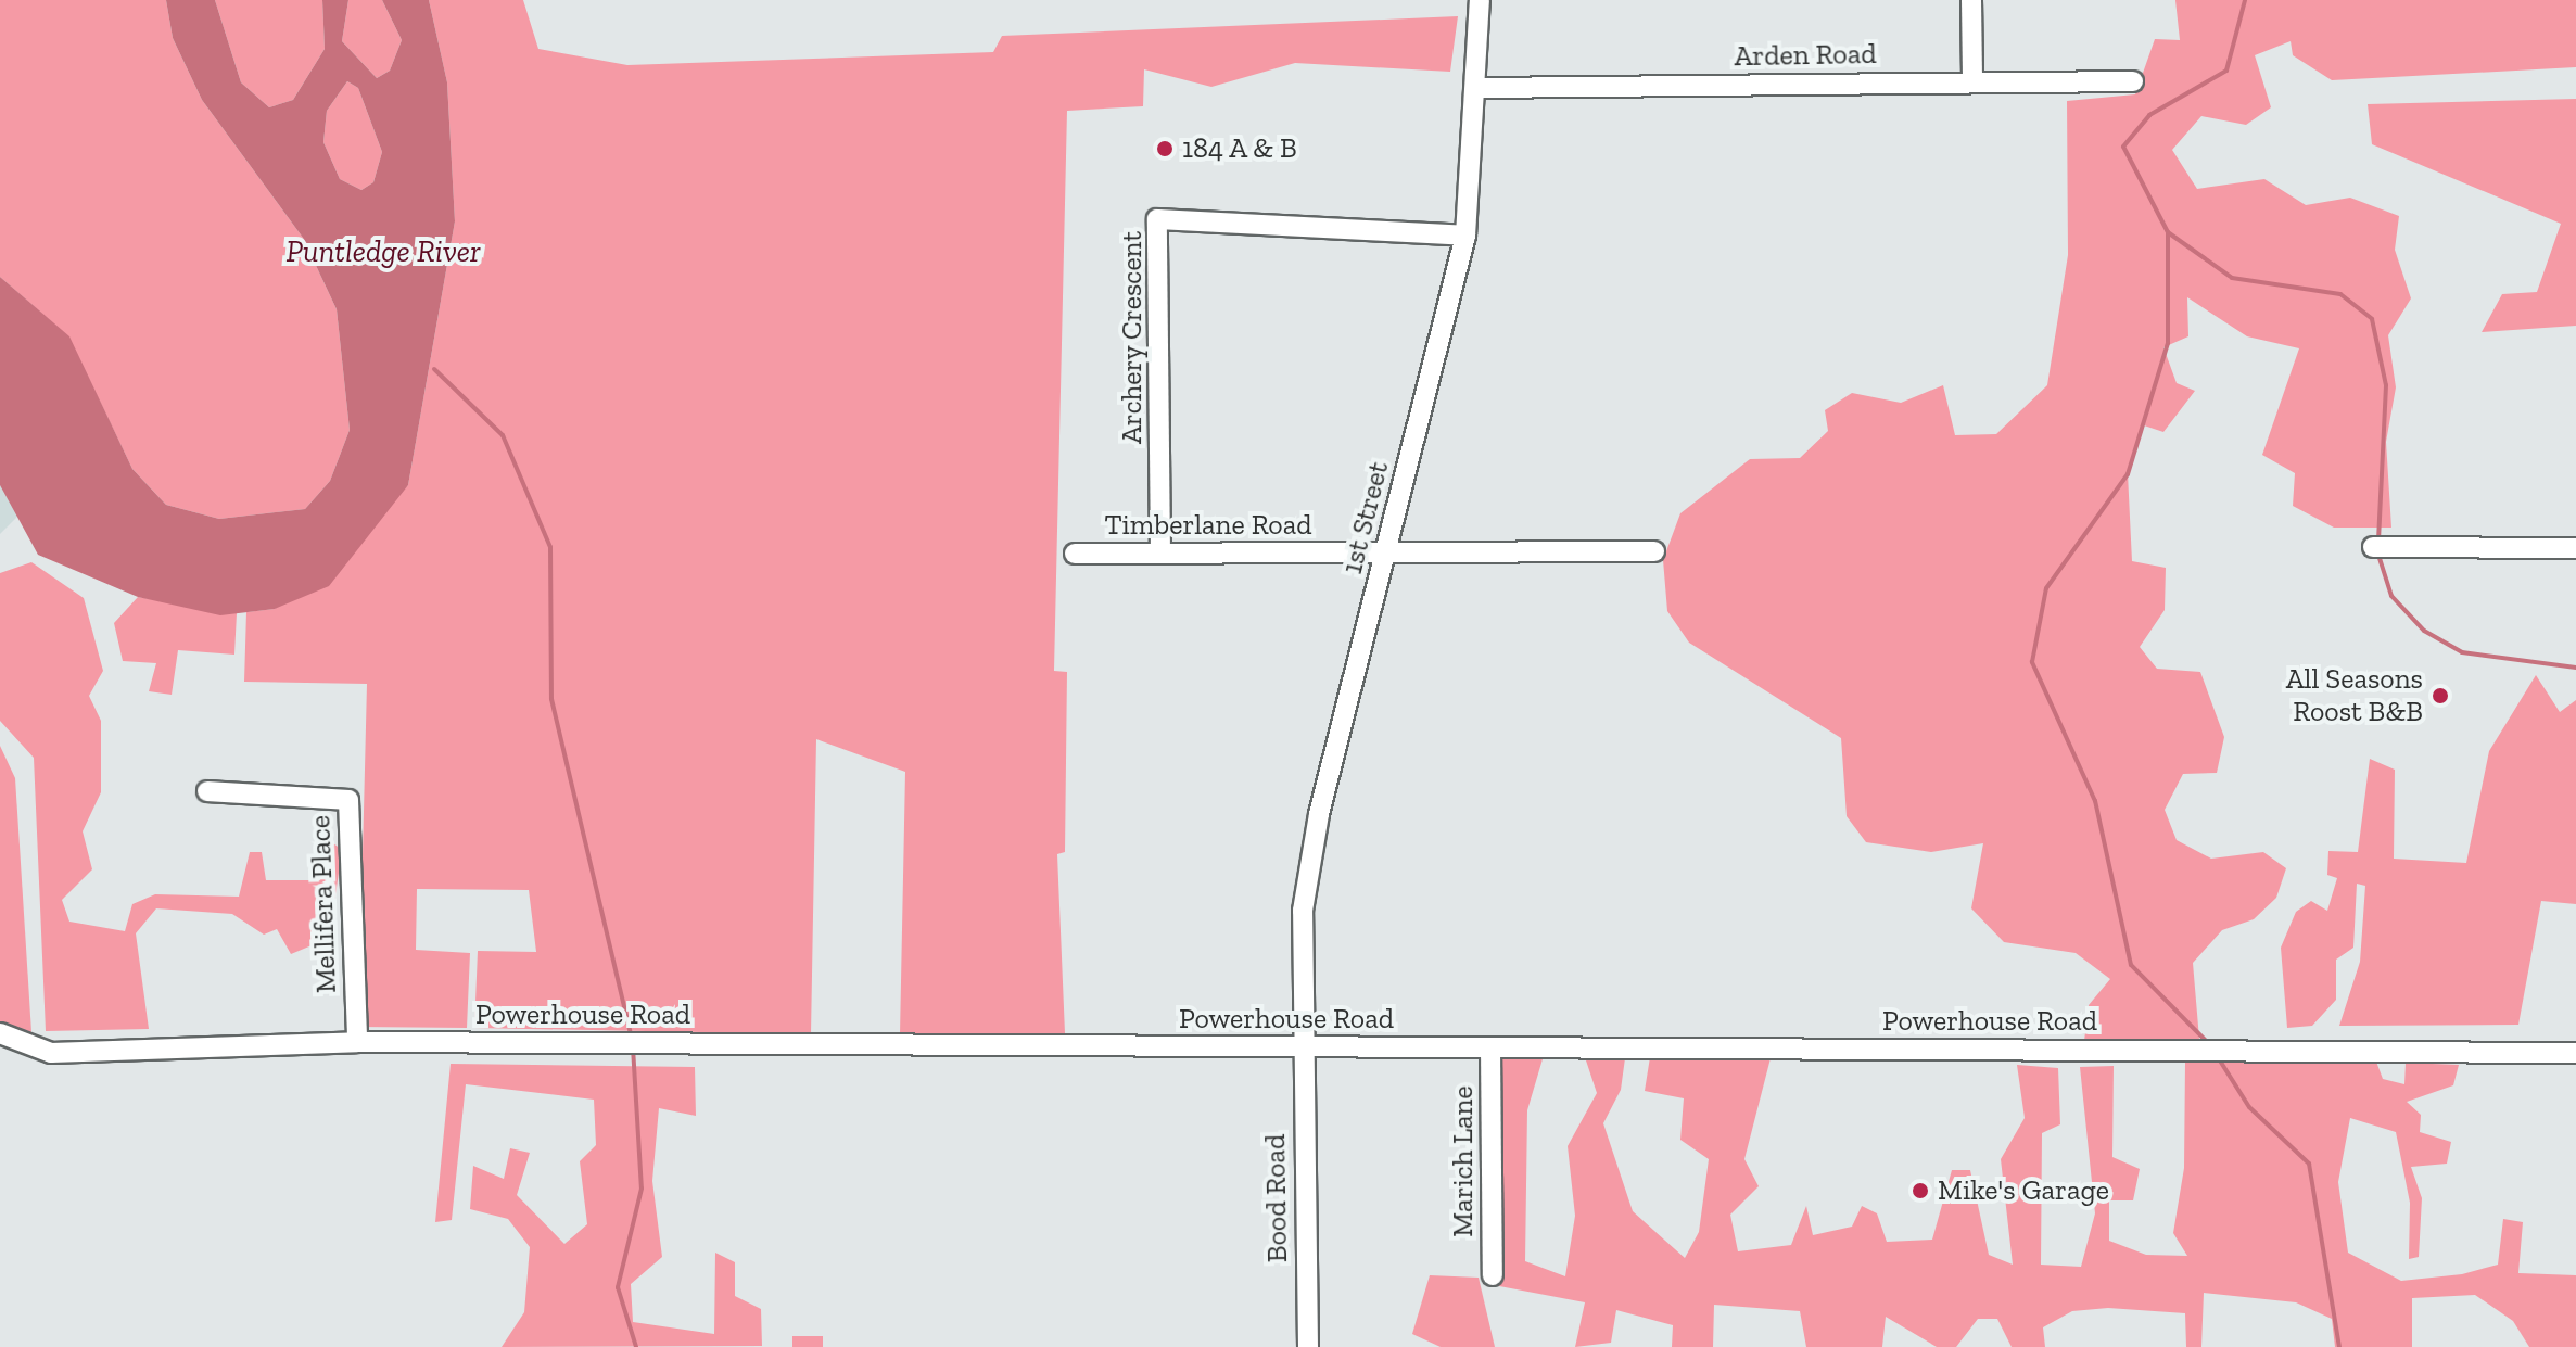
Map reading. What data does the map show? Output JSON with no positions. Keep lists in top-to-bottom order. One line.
{"streets":{"street":["Arden Road","Archery Crescent","1st Street","Timberlane Road","Mellifera Place","Powerhouse Road","Marich Lane","Bood Road"]},"crossings":[["Arden Road","1st Street"],["Archery Crescent","1st Street"],["Archery Crescent","Timberlane Road"],["1st Street","Timberlane Road"],["1st Street","Powerhouse Road"],["1st Street","Bood Road"],["Mellifera Place","Powerhouse Road"],["Powerhouse Road","Marich Lane"],["Powerhouse Road","Bood Road"]],"water":["Puntledge River"],"places":["184 A & B","All Seasons Roost B&B","Mike's Garage"]}
